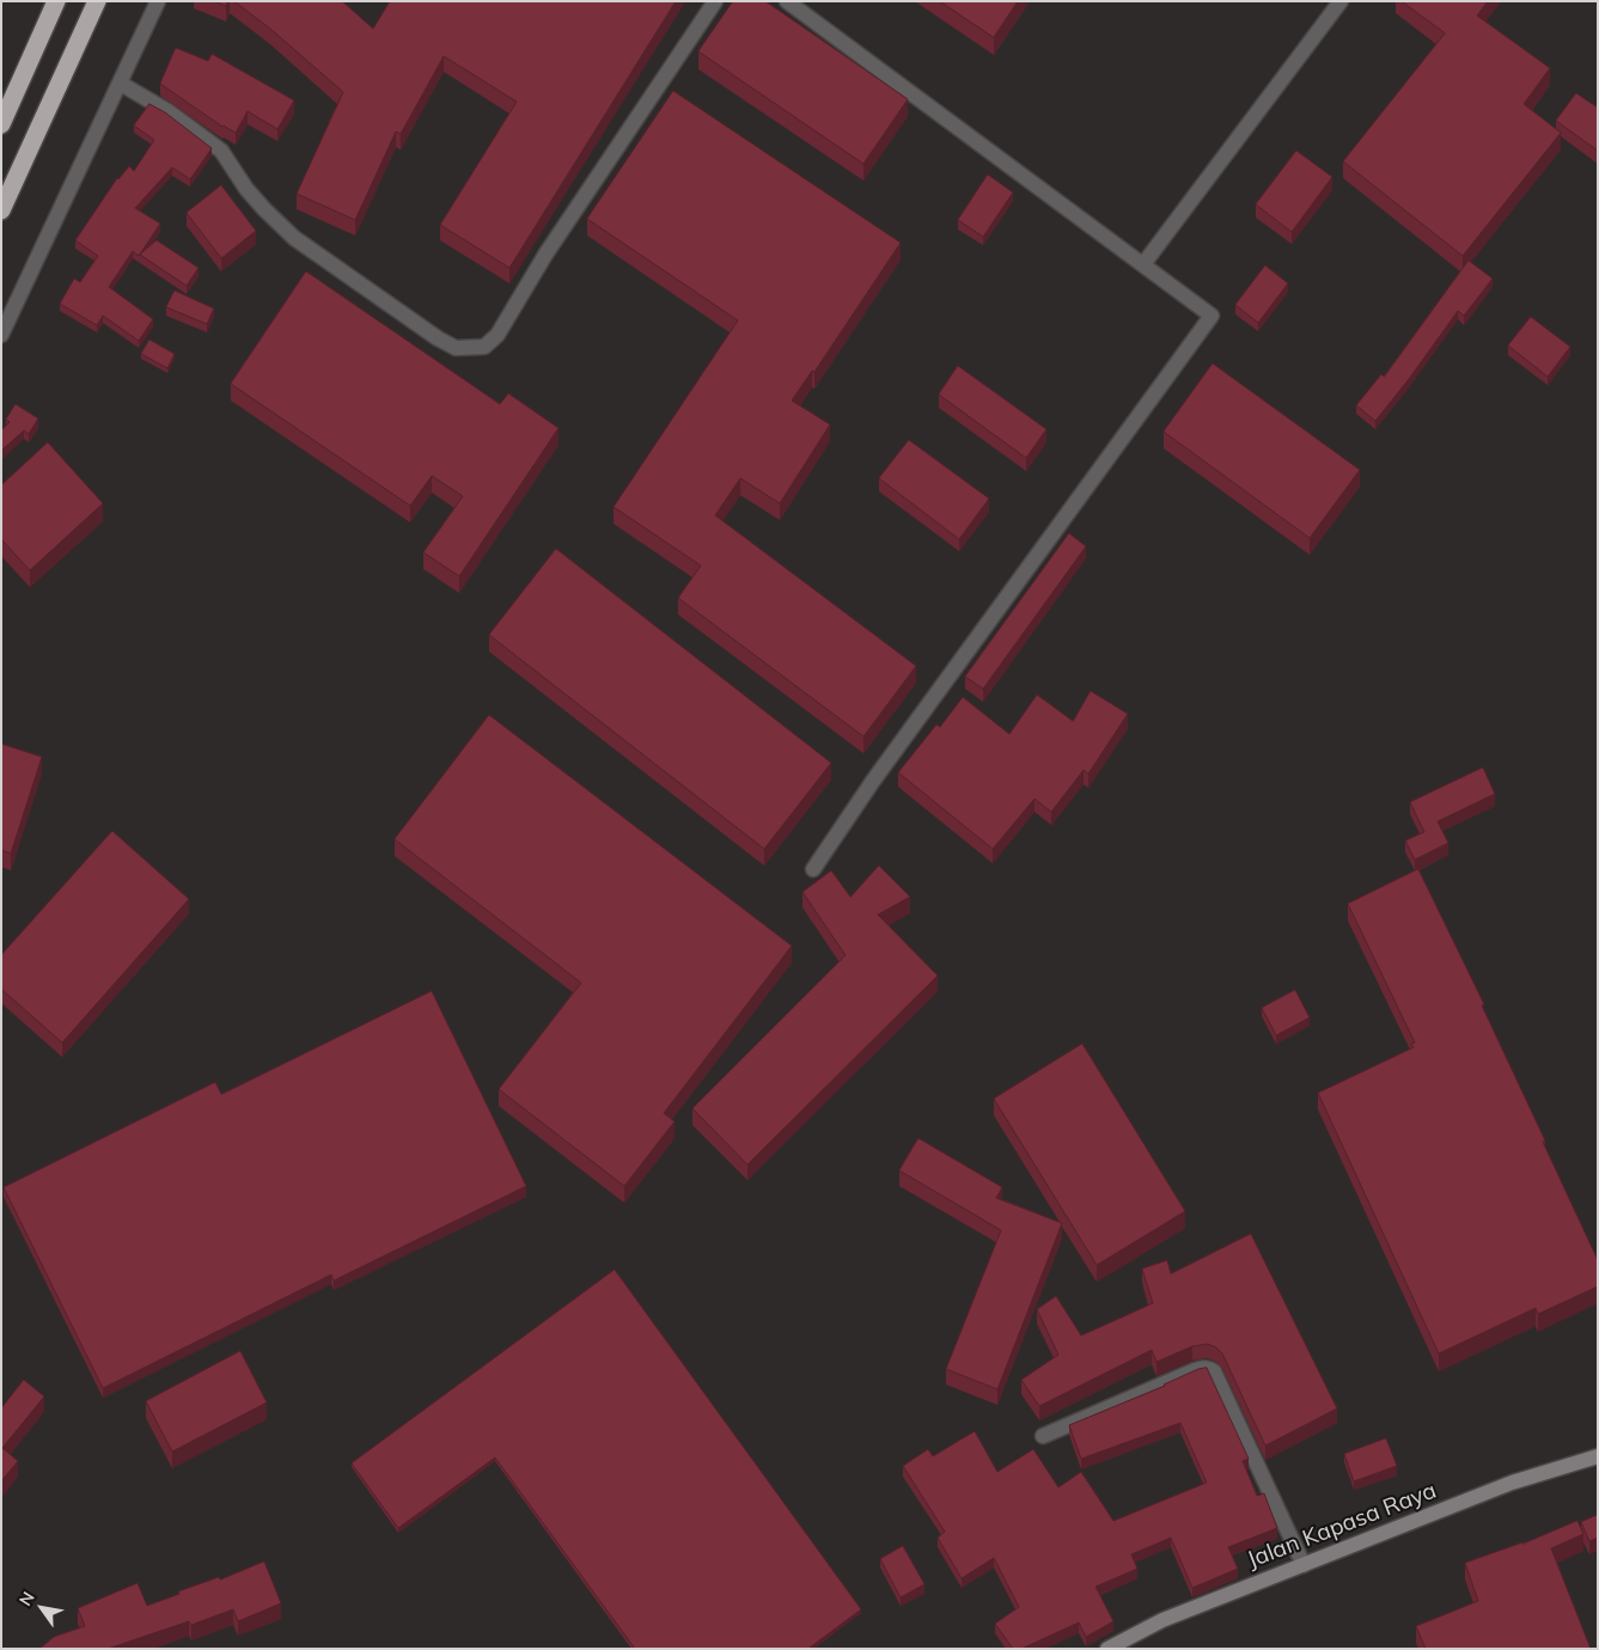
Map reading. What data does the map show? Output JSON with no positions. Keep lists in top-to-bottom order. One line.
{"streets":{"main road":["Jalan Kapasa Raya"]},"north":"top left"}
